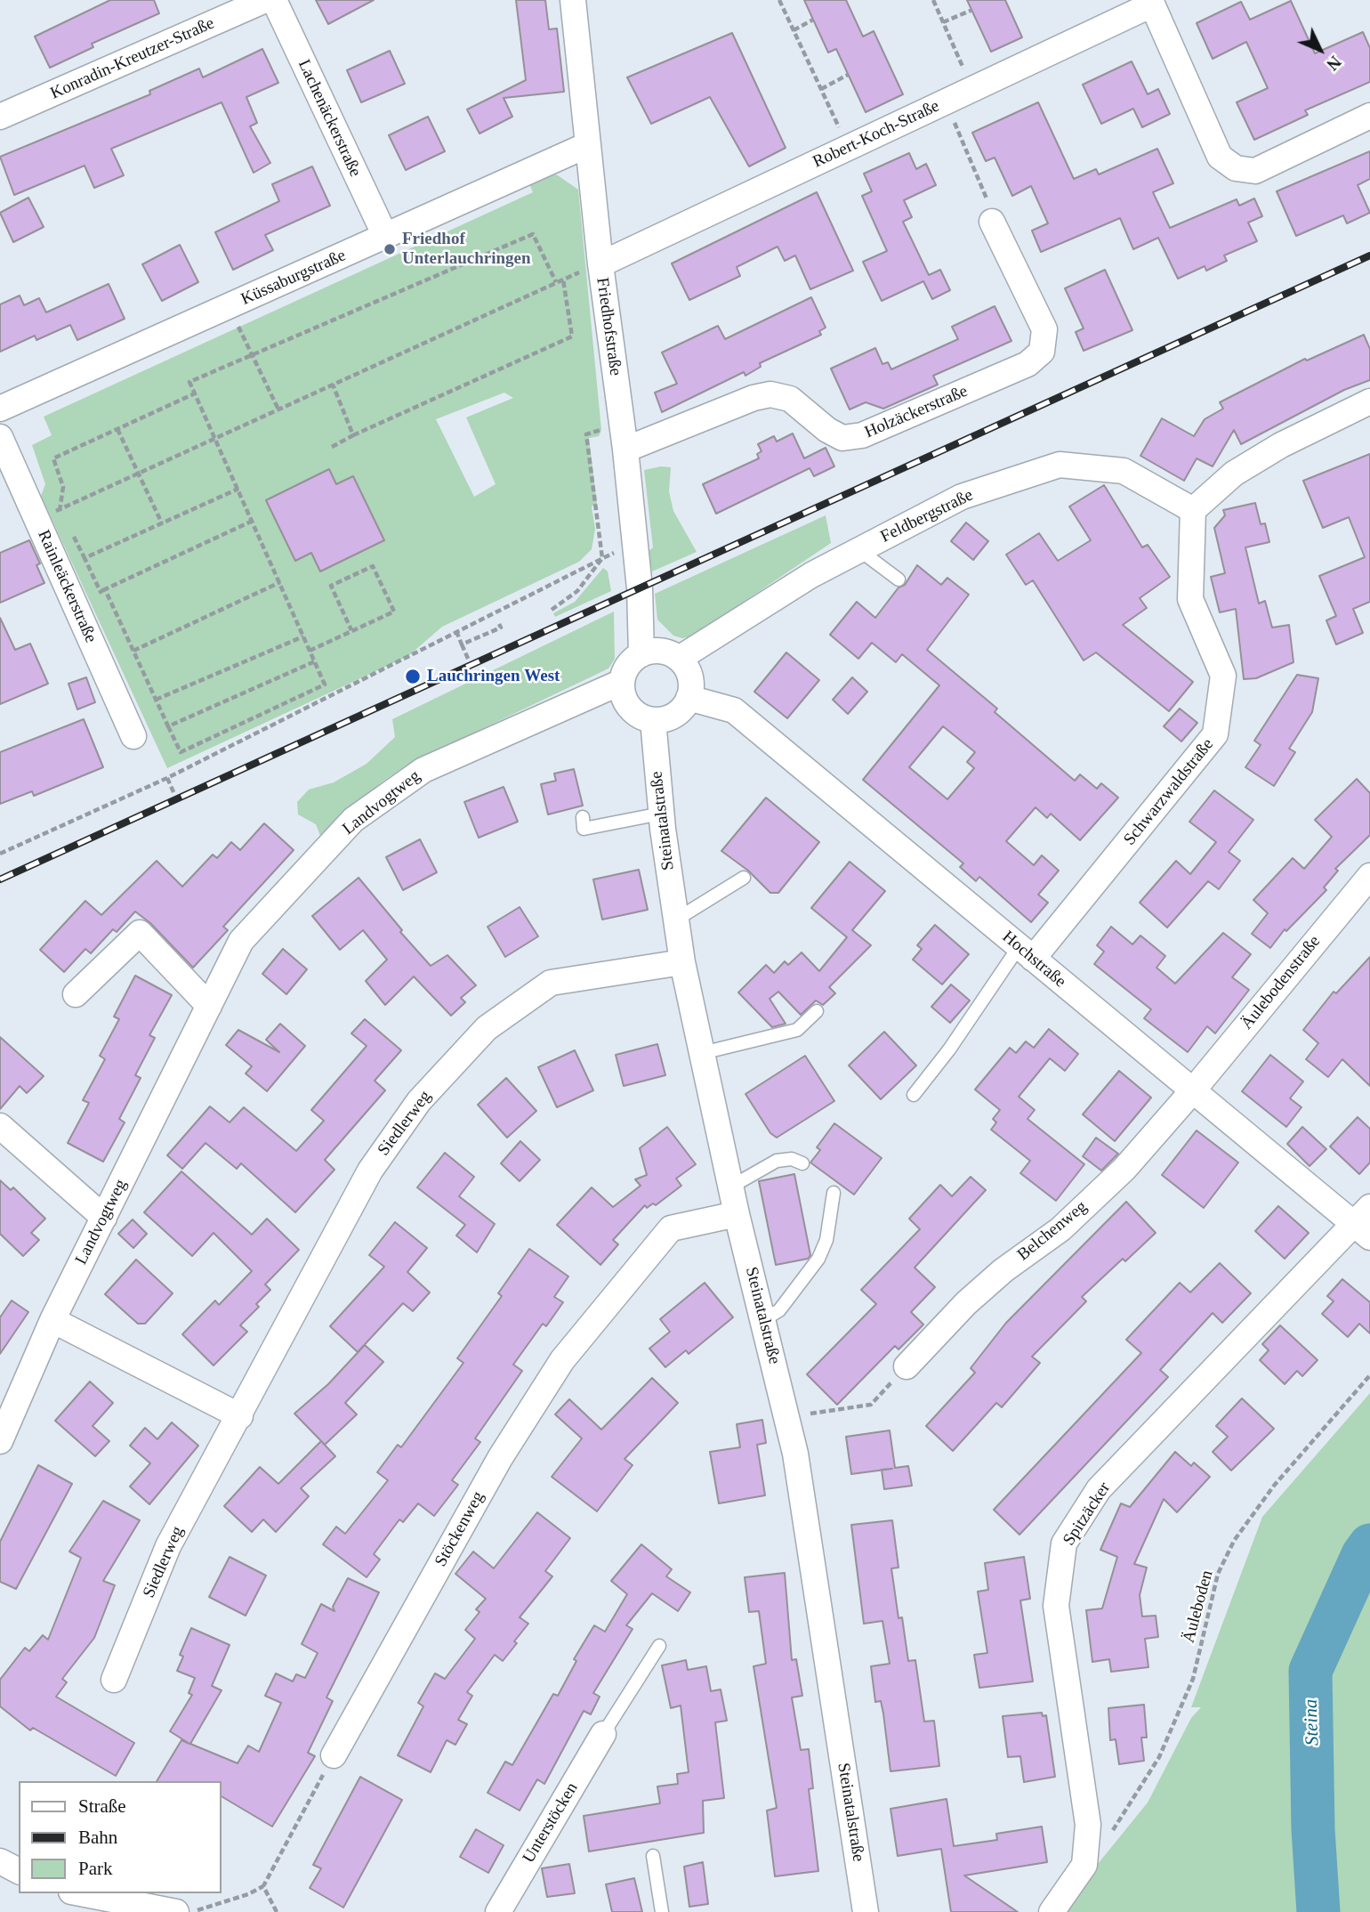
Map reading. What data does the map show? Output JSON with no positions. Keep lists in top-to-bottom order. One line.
{"streets":{"street":["Konradin-Kreutzer-Straße","Lachenäckerstraße","Robert-Koch-Straße","Küssaburgstraße","Friedhofstraße","Holzäckerstraße","Feldbergstraße","Rainleäckerstraße","Schwarzwaldstraße","Landvogtweg","Steinatalstraße","Hochstraße","Äulebodenstraße","Siedlerweg","Belchenweg","Spitzäcker","Stöckenweg","Unterstöcken"],"path":["Äuleboden"]},"crossings":[["Lachenäckerstraße","Küssaburgstraße"],["Robert-Koch-Straße","Friedhofstraße"],["Küssaburgstraße","Friedhofstraße"],["Friedhofstraße","Holzäckerstraße"],["Friedhofstraße","Feldbergstraße"],["Friedhofstraße","Landvogtweg"],["Friedhofstraße","Steinatalstraße"],["Friedhofstraße","Hochstraße"],["Feldbergstraße","Schwarzwaldstraße"],["Feldbergstraße","Landvogtweg"],["Feldbergstraße","Steinatalstraße"],["Feldbergstraße","Hochstraße"],["Schwarzwaldstraße","Hochstraße"],["Landvogtweg","Steinatalstraße"],["Landvogtweg","Hochstraße"],["Steinatalstraße","Hochstraße"],["Steinatalstraße","Siedlerweg"],["Steinatalstraße","Stöckenweg"],["Hochstraße","Äulebodenstraße"],["Hochstraße","Belchenweg"],["Hochstraße","Spitzäcker"],["Äulebodenstraße","Belchenweg"],["Spitzäcker","Äuleboden"]],"water":["Steina"],"places":["Friedhof Unterlauchringen","Lauchringen West"],"legend":["Straße","Bahn","Park"],"north":"bottom right"}
